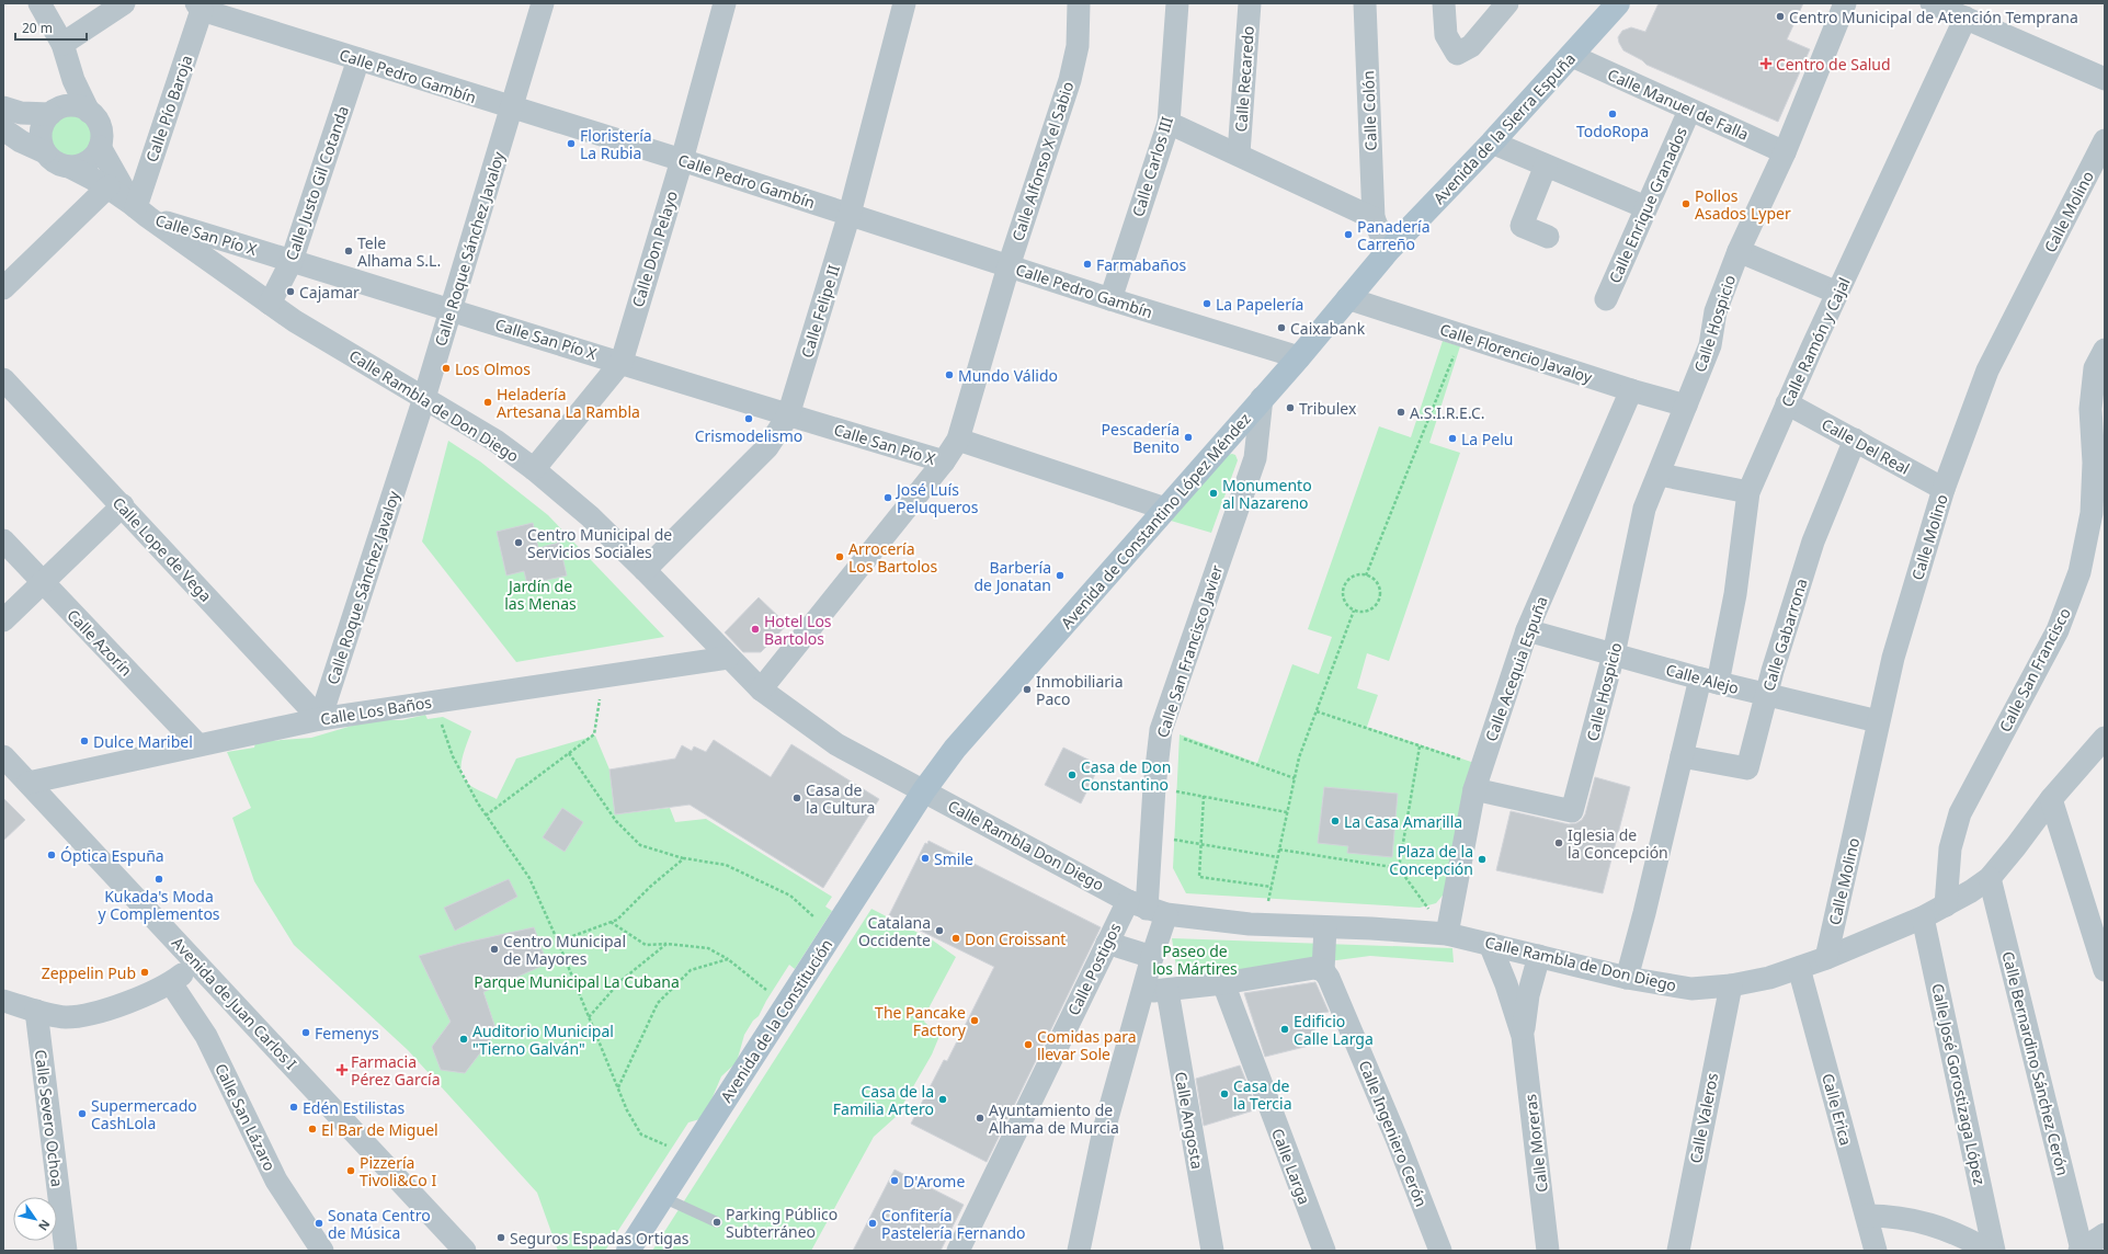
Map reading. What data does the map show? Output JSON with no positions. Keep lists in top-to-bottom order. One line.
{"streets":{"main road":["Avenida de la Sierra Espuña","Avenida de Constantino López Méndez","Avenida de la Constitución"],"street":["Calle Pedro Gambín","Calle Recaredo","Calle Manuel de Falla","Calle Pío Baroja","Calle Colón","Calle Alfonso X el Sabio","Calle Carlos III","Calle Justo Gil Cotanda","Calle Enrique Granados","Calle Molino","Calle San Pío X","Calle Roque Sánchez Javaloy","Calle Don Pelayo","Calle Felipe II","Calle Hospicio","Calle Ramón y Cajal","Calle Florencio Javaloy","Calle Rambla de Don Diego","Calle Del Real","Calle Lope de Vega","Calle Gabarrona","Calle Azorín","Calle San Francisco Javier","Calle Acequia Espuña","Calle San Francisco","Calle Alejo","Calle Los Baños","Calle Rambla Don Diego","Calle Postigos","Avenida de Juan Carlos I","Calle Bernardino Sánchez Cerón","Calle José Gorostizaga López","Calle Erica","Calle San Lázaro","Calle Severo Ochoa","Calle Valeros","Calle Angosta","Calle Ingeniero Cerón","Calle Moreras","Calle Larga"]},"crossings":[["Calle Pedro Gambín","Calle Pío Baroja"],["Calle Pedro Gambín","Calle Alfonso X el Sabio"],["Calle Pedro Gambín","Calle Carlos III"],["Calle Pedro Gambín","Calle Justo Gil Cotanda"],["Calle Pedro Gambín","Calle Roque Sánchez Javaloy"],["Calle Pedro Gambín","Calle Don Pelayo"],["Calle Pedro Gambín","Calle Felipe II"],["Calle Pedro Gambín","Avenida de Constantino López Méndez"],["Calle Manuel de Falla","Avenida de la Sierra Espuña"],["Calle Manuel de Falla","Calle Enrique Granados"],["Calle Manuel de Falla","Calle Hospicio"],["Calle Pío Baroja","Calle San Pío X"],["Calle Pío Baroja","Calle Rambla de Don Diego"],["Avenida de la Sierra Espuña","Avenida de Constantino López Méndez"],["Calle Alfonso X el Sabio","Calle San Pío X"],["Calle Alfonso X el Sabio","Calle Rambla de Don Diego"],["Calle Justo Gil Cotanda","Calle San Pío X"],["Calle Justo Gil Cotanda","Calle Rambla de Don Diego"],["Calle Molino","Calle Rambla de Don Diego"],["Calle Molino","Calle Del Real"],["Calle Molino","Calle Alejo"],["Calle San Pío X","Calle Roque Sánchez Javaloy"],["Calle San Pío X","Calle Don Pelayo"],["Calle San Pío X","Calle Felipe II"],["Calle San Pío X","Calle Rambla de Don Diego"],["Calle Roque Sánchez Javaloy","Calle Rambla de Don Diego"],["Calle Roque Sánchez Javaloy","Calle Lope de Vega"],["Calle Roque Sánchez Javaloy","Calle Los Baños"],["Calle Don Pelayo","Calle Rambla de Don Diego"],["Calle Felipe II","Calle Rambla de Don Diego"],["Calle Hospicio","Calle Florencio Javaloy"],["Calle Hospicio","Calle Acequia Espuña"],["Calle Hospicio","Calle Alejo"],["Calle Ramón y Cajal","Calle Rambla de Don Diego"],["Calle Ramón y Cajal","Calle Del Real"],["Calle Ramón y Cajal","Calle Gabarrona"],["Calle Ramón y Cajal","Calle Alejo"],["Calle Florencio Javaloy","Avenida de Constantino López Méndez"],["Calle Florencio Javaloy","Calle Acequia Espuña"],["Calle Rambla de Don Diego","Avenida de Constantino López Méndez"],["Calle Rambla de Don Diego","Calle San Francisco Javier"],["Calle Rambla de Don Diego","Calle Acequia Espuña"],["Calle Rambla de Don Diego","Calle San Francisco"],["Calle Rambla de Don Diego","Calle Los Baños"],["Calle Rambla de Don Diego","Calle Rambla Don Diego"],["Calle Rambla de Don Diego","Calle Postigos"],["Calle Rambla de Don Diego","Avenida de la Constitución"],["Calle Rambla de Don Diego","Calle Bernardino Sánchez Cerón"],["Calle Rambla de Don Diego","Calle José Gorostizaga López"],["Calle Rambla de Don Diego","Calle Erica"],["Calle Rambla de Don Diego","Calle Valeros"],["Calle Rambla de Don Diego","Calle Moreras"],["Calle Del Real","Calle Gabarrona"],["Avenida de Constantino López Méndez","Calle San Francisco Javier"],["Avenida de Constantino López Méndez","Calle Rambla Don Diego"],["Avenida de Constantino López Méndez","Avenida de la Constitución"],["Calle Lope de Vega","Calle Los Baños"],["Calle Gabarrona","Calle Alejo"],["Calle Azorín","Calle Los Baños"],["Calle San Francisco Javier","Calle Rambla Don Diego"],["Calle San Francisco Javier","Calle Postigos"],["Calle Acequia Espuña","Calle Alejo"],["Calle Los Baños","Avenida de Juan Carlos I"],["Calle Rambla Don Diego","Calle Postigos"],["Calle Rambla Don Diego","Avenida de la Constitución"]],"parks":["Jardín de las Menas","Paseo de los Mártires","Parque Municipal La Cubana"],"places":{"other":["Centro Municipal de Atención Temprana","TodoRopa","Floristería La Rubia","Pollos Asados Lyper","Panadería Carreño","Tele Alhama S.L.","Farmabaños","Cajamar","La Papelería","Caixabank","Los Olmos","Mundo Válido","Heladería Artesana La Rambla","Tribulex","A.S.I.R.E.C.","Crismodelismo","Pescadería Benito","La Pelu","Monumento al Nazareno","José Luís Peluqueros","Centro Municipal de Servicios Sociales","Arrocería Los Bartolos","Barbería de Jonatan","Hotel Los Bartolos","Inmobiliaria Paco","Dulce Maribel","Casa de Don Constantino","Casa de la Cultura","La Casa Amarilla","Iglesia de la Concepción","Óptica Espuña","Smile","Plaza de la Concepción","Kukada's Moda y Complementos","Catalana Occidente","Don Croissant","Centro Municipal de Mayores","Zeppelin Pub","The Pancake Factory","Edificio Calle Larga","Femenys","Auditorio Municipal \"Tierno Galván\"","Comidas para llevar Sole","Casa de la Tercia","Casa de la Familia Artero","Edén Estilistas","Supermercado CashLola","Ayuntamiento de Alhama de Murcia","El Bar de Miguel","Pizzería Tivoli&Co I","D'Arome","Parking Público Subterráneo","Sonata Centro de Música","Confitería Pastelería Fernando","Seguros Espadas Ortigas"],"health":["Centro de Salud","Farmacia Pérez García"]},"scale_bar":"20 m","north":"bottom right"}
